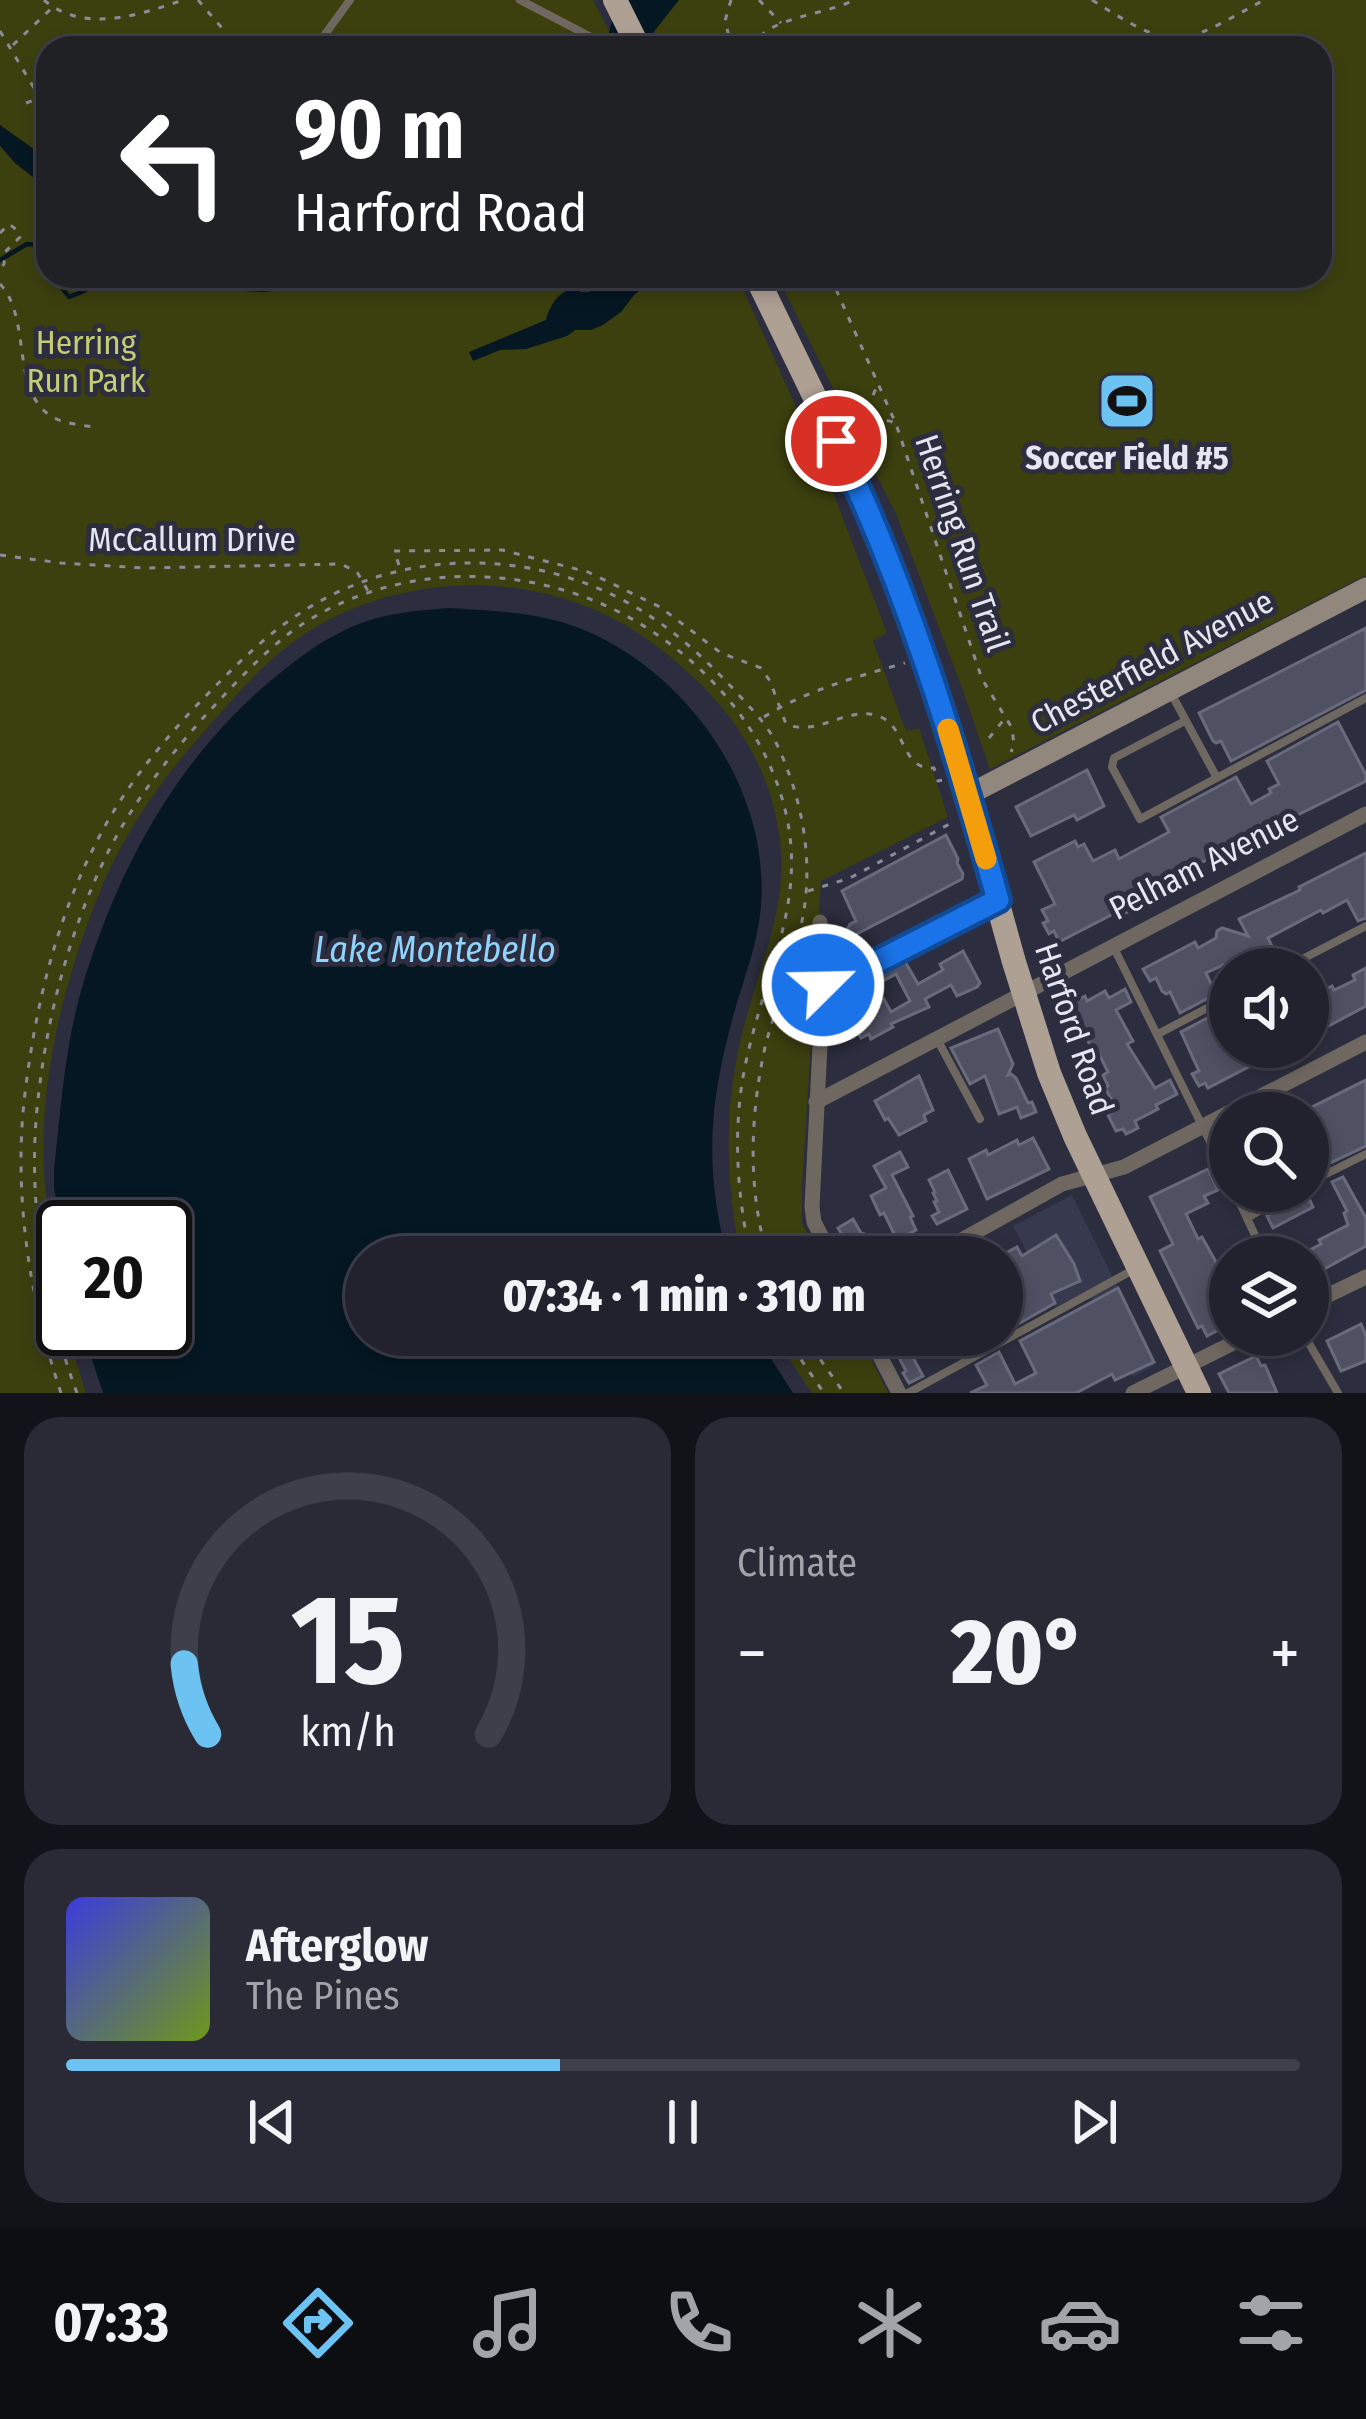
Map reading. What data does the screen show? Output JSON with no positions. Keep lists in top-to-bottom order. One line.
{"streets":{"main road":["Harford Road"],"street":["Chesterfield Avenue","Pelham Avenue"],"path":["McCallum Drive","Herring Run Trail"]},"crossings":[["Chesterfield Avenue","Harford Road"],["Pelham Avenue","Harford Road"]],"water":["Lake Montebello"],"parks":["Herring Run Park"],"places":{"sports":["Soccer Field #5"]},"page":{"turn":["90 m","Harford Road"],"limit":"20","trip":"07:34 · 1 min · 310 m","tile":"Climate","heat":["−","20°","+"],"song":["Afterglow","The Pines"],"tabs":"07:33","gauge":["15","km/h"]}}
